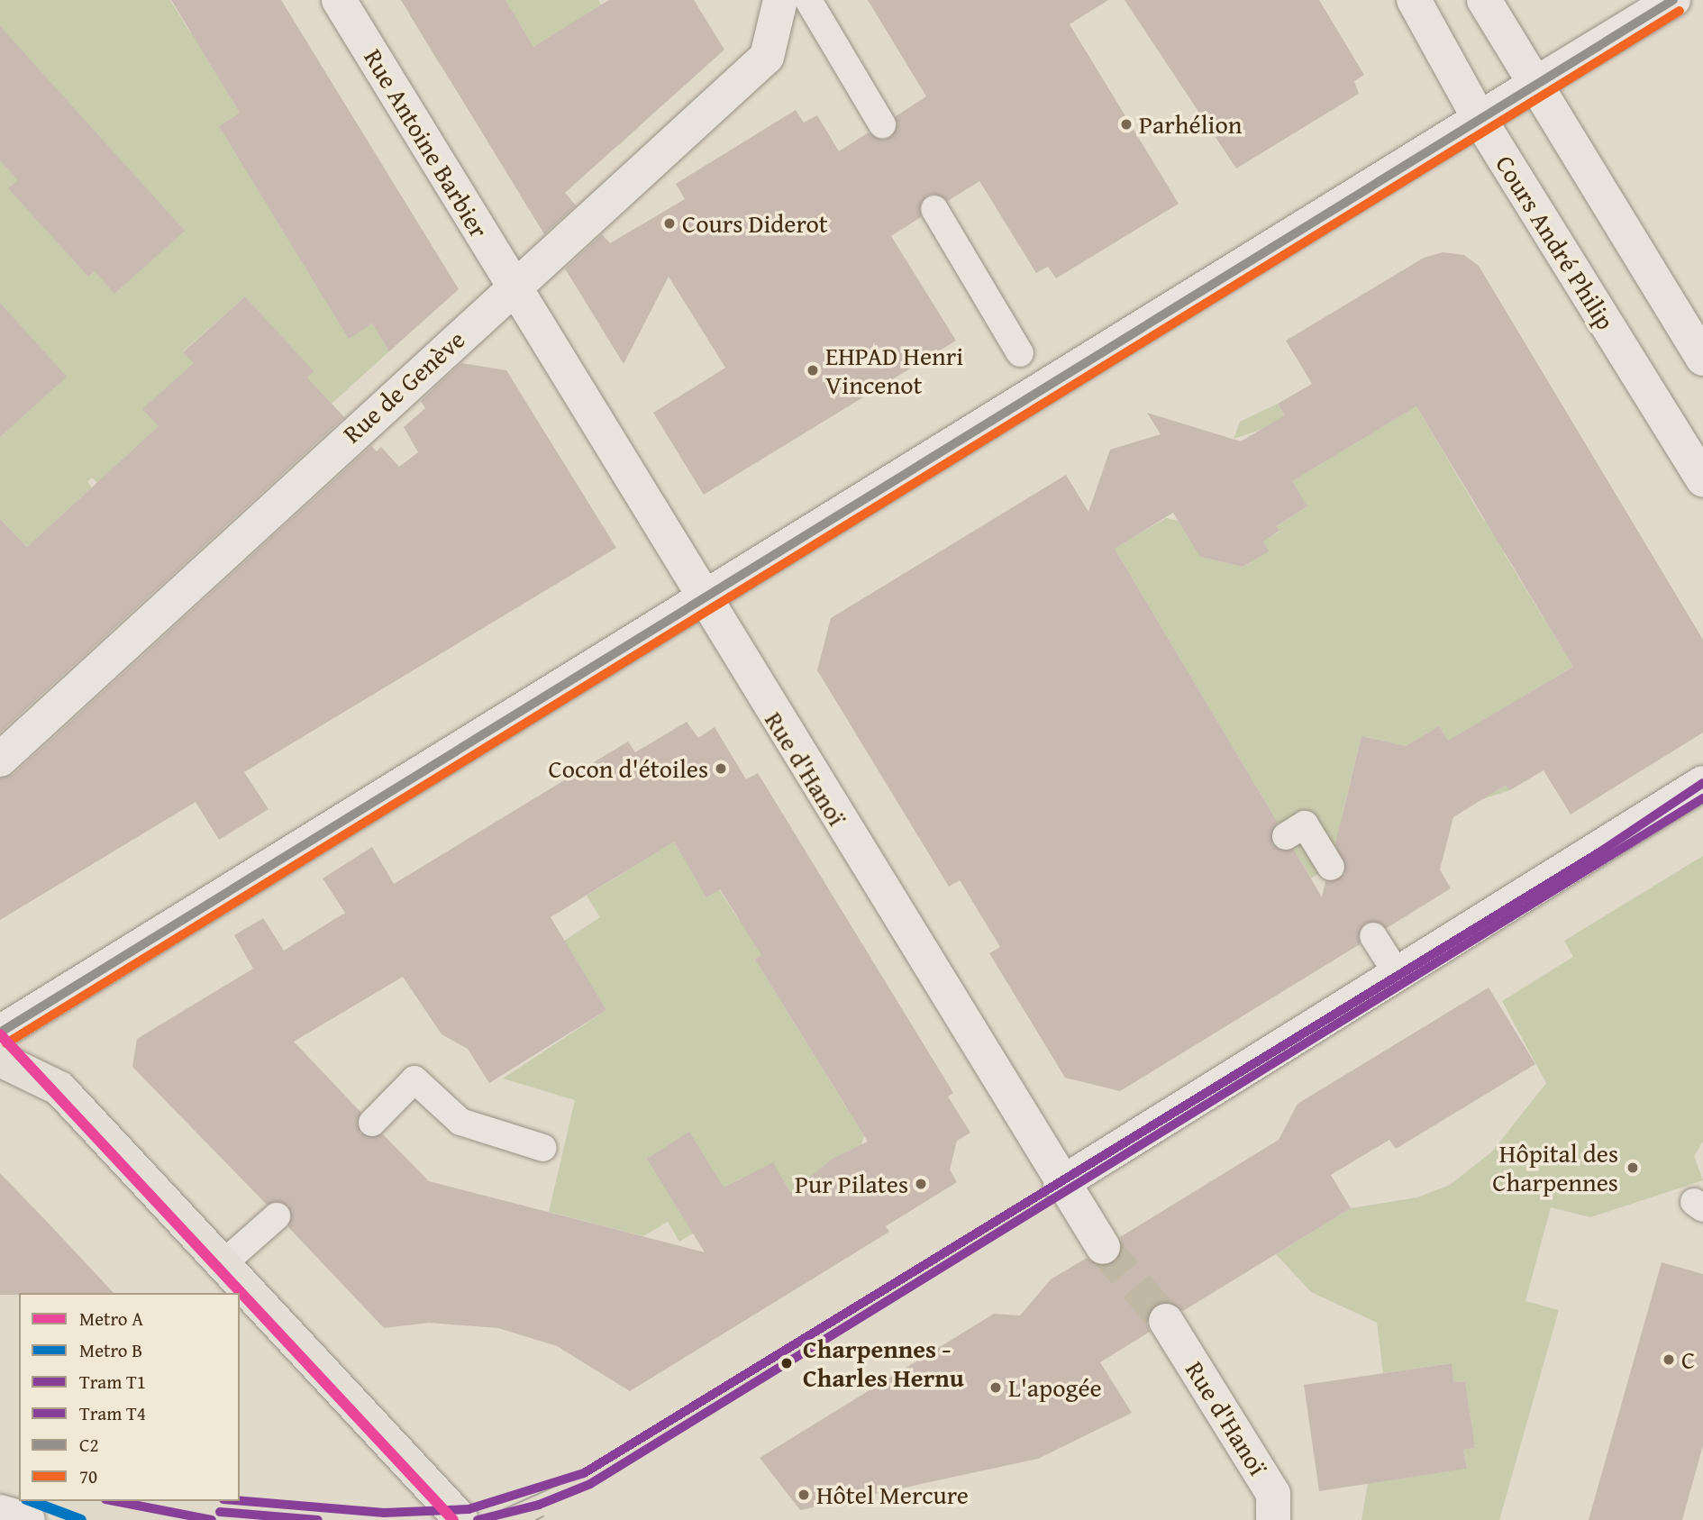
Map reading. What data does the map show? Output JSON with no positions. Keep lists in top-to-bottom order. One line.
{"streets":{"street":["Rue Antoine Barbier","Cours André Philip","Rue de Genève","Rue d'Hanoï"]},"crossings":[["Rue Antoine Barbier","Rue de Genève"],["Rue Antoine Barbier","Rue d'Hanoï"],["Rue de Genève","Rue d'Hanoï"]],"places":["Parhélion","Cours Diderot","EHPAD Henri Vincenot","Cocon d'étoiles","Hôpital des Charpennes","Pur Pilates","C","Charpennes - Charles Hernu","L'apogée","Hôtel Mercure"],"lines":["transit line C2","transit line 70","tram line T1","tram line T4","metro line A","metro line B"],"legend":["Metro A","Metro B","Tram T1","Tram T4","C2","70"]}
